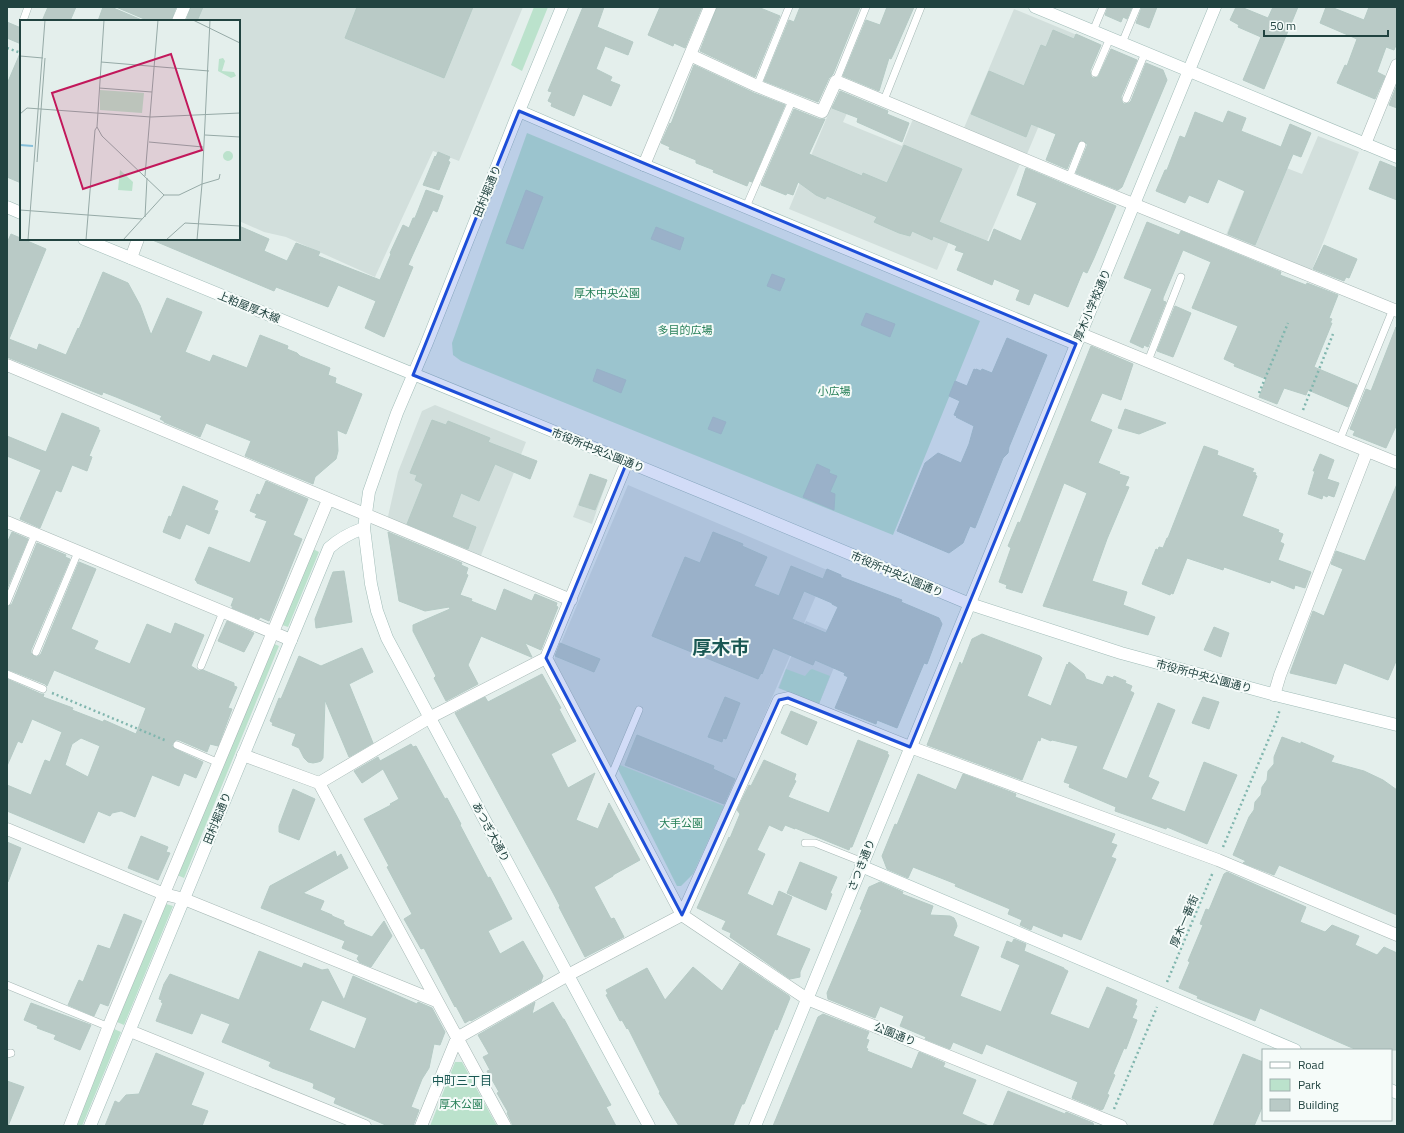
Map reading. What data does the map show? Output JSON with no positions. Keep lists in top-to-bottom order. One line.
{"streets":{"street":["田村堀通り","厚木小学校通り","上粕屋厚木線","市役所中央公園通り","あつぎ大通り","さつき通り","公園通り"],"path":["厚木一番街"]},"crossings":[["田村堀通り","上粕屋厚木線"],["田村堀通り","市役所中央公園通り"],["田村堀通り","あつぎ大通り"],["厚木小学校通り","市役所中央公園通り"],["厚木小学校通り","さつき通り"],["上粕屋厚木線","市役所中央公園通り"],["市役所中央公園通り","さつき通り"],["さつき通り","公園通り"],["厚木一番街","公園通り"]],"districts":["厚木市","中町三丁目"],"parks":["厚木中央公園","多目的広場","小広場","大手公園","厚木公園"],"legend":["Road","Park","Building"],"scale_bar":"50 m"}
